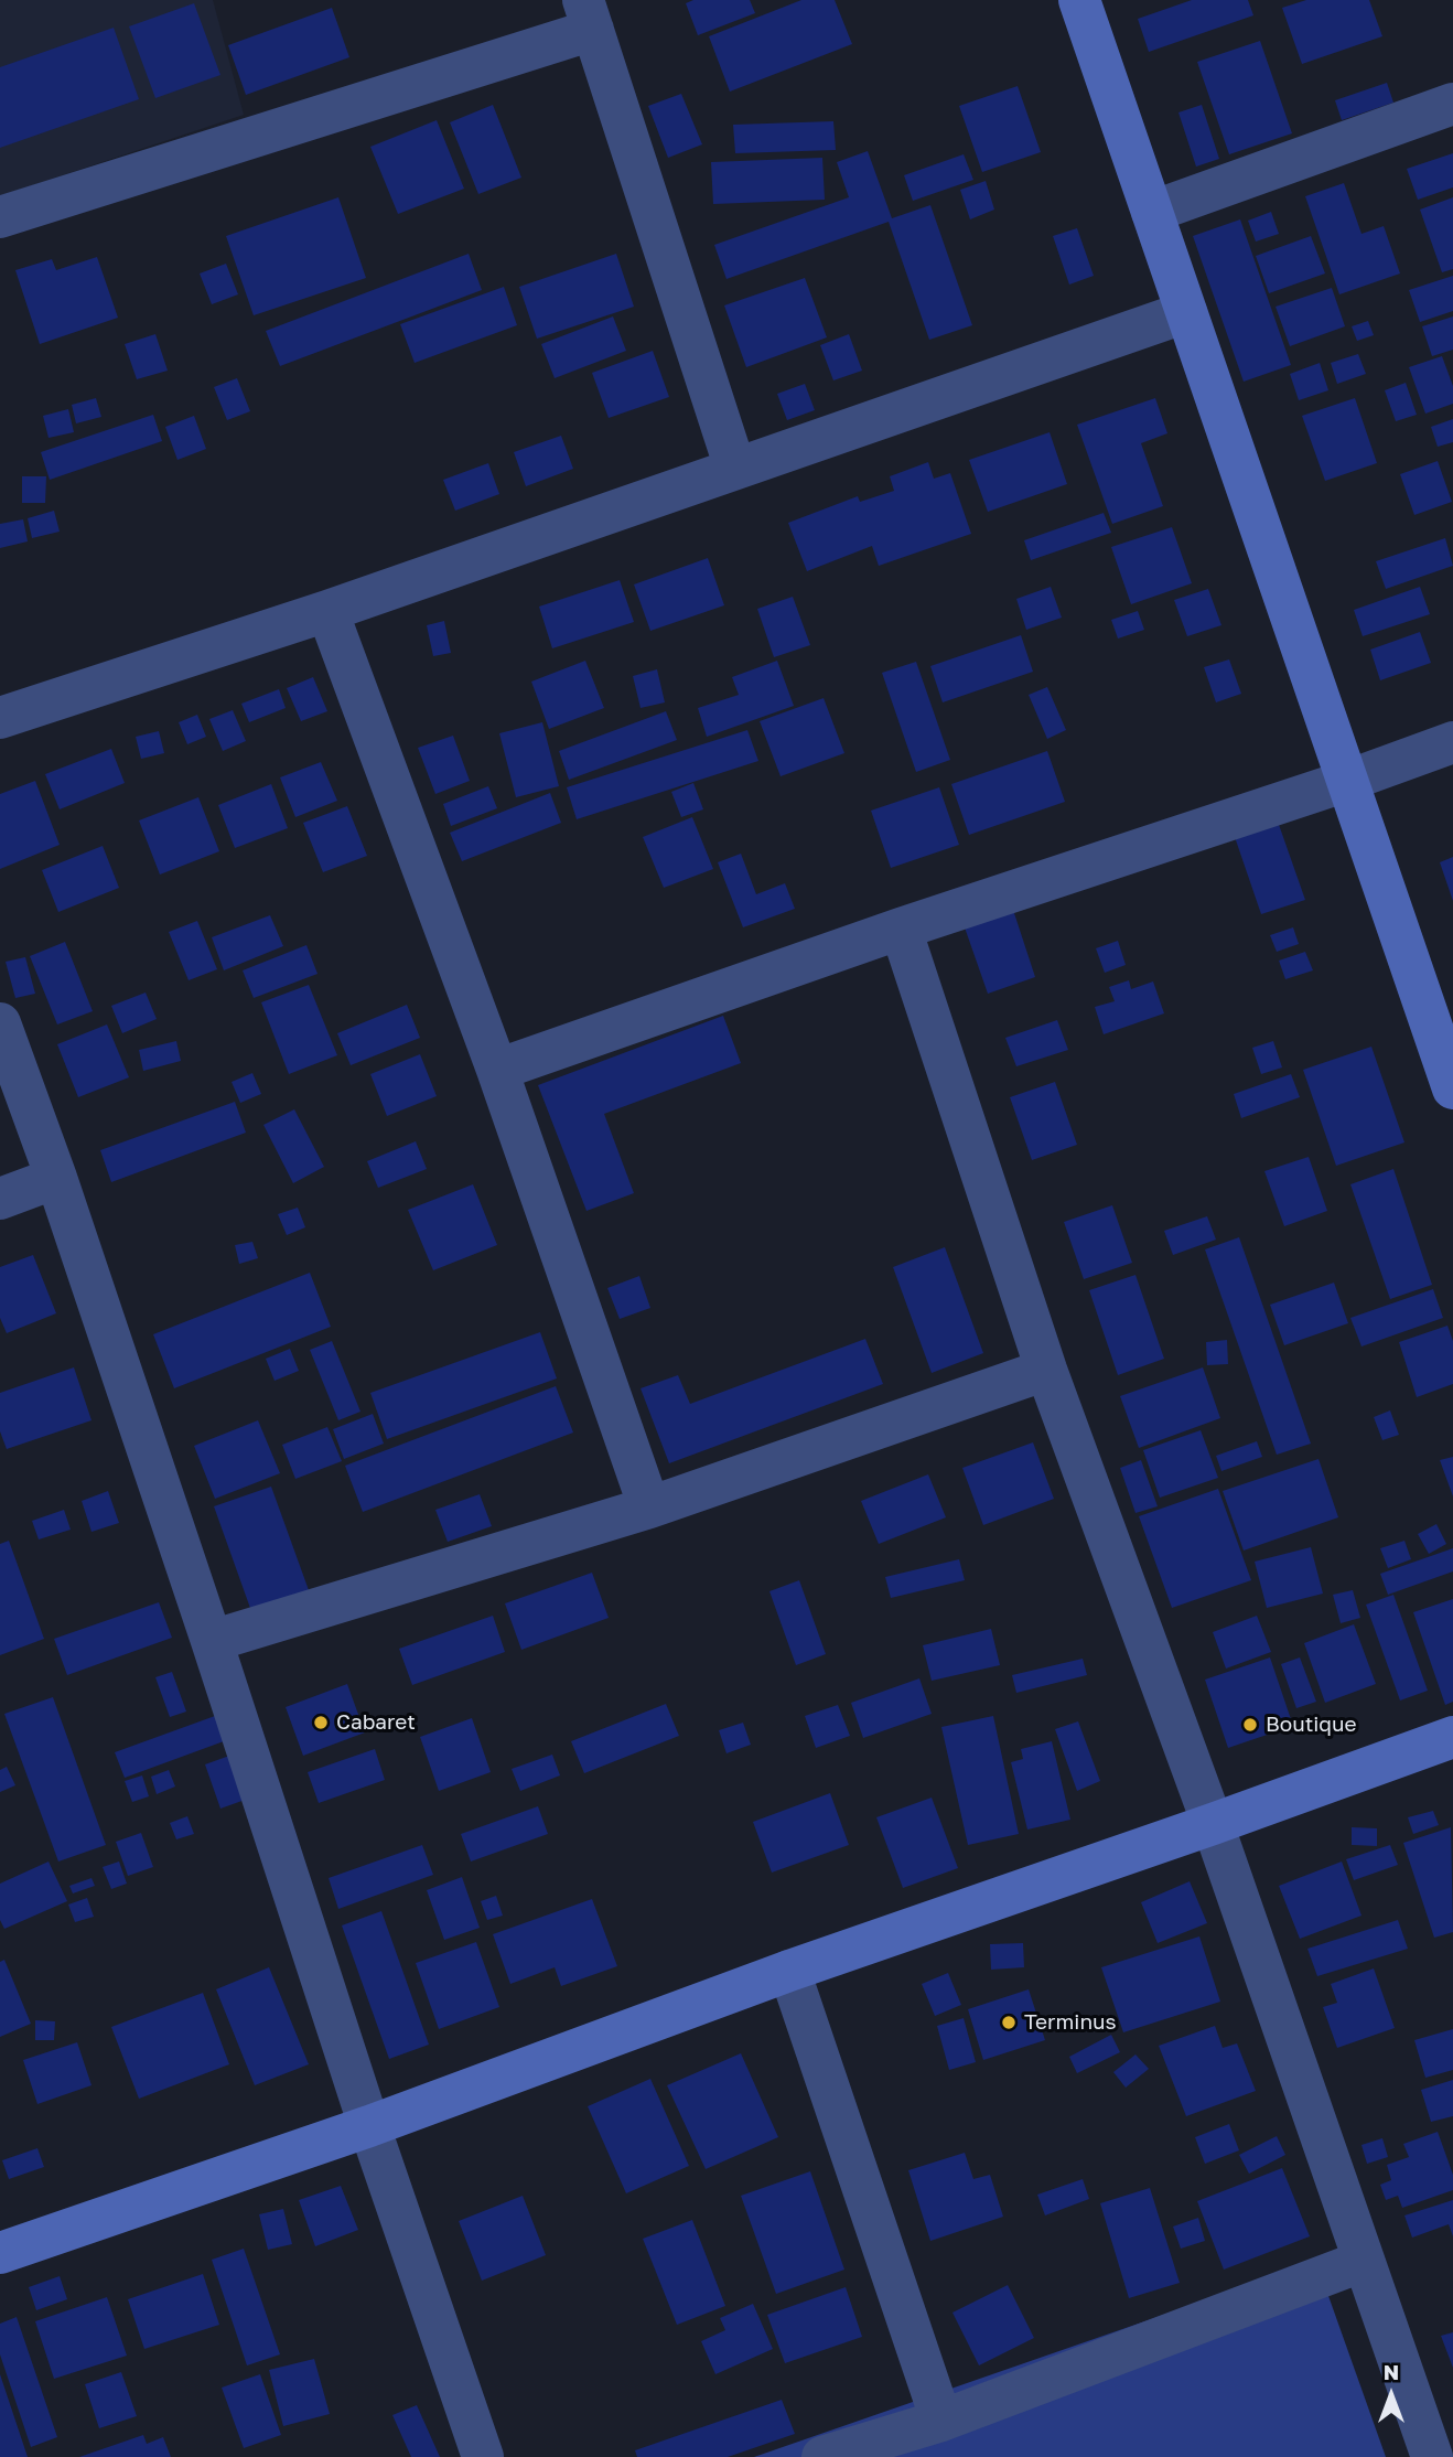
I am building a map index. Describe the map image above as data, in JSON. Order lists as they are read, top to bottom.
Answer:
{
  "places": ["Cabaret", "Boutique", "Terminus"],
  "north": "top"
}
